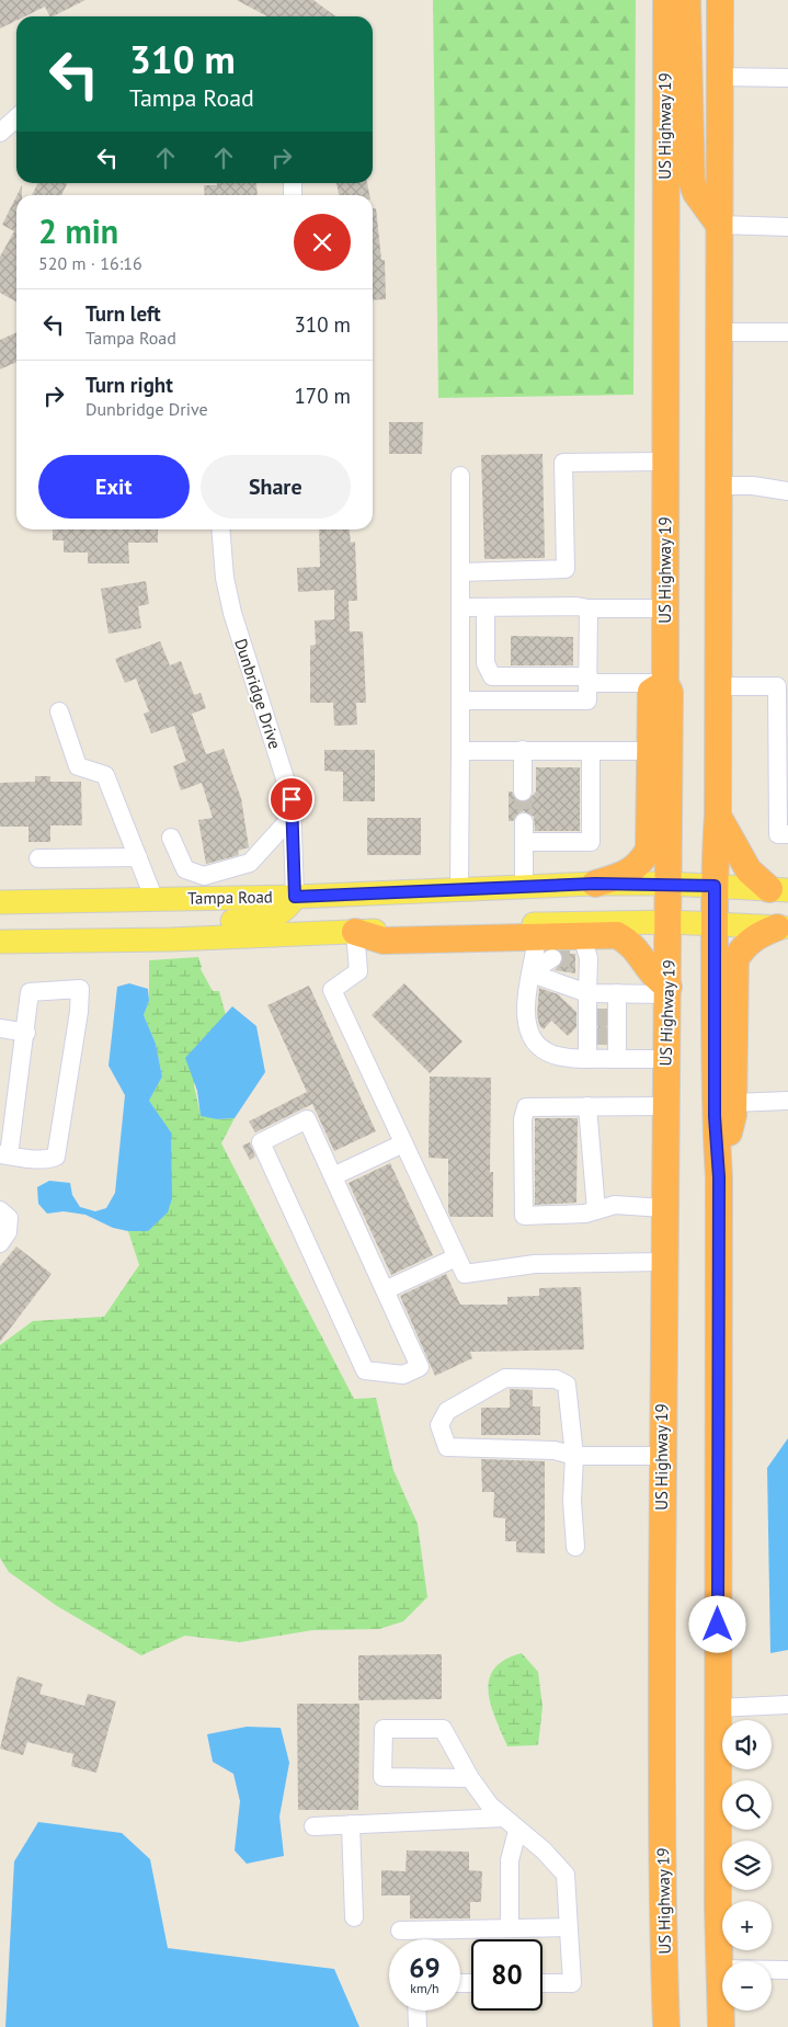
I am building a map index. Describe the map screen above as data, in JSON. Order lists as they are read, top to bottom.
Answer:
{
  "streets": {
    "highway": ["US Highway 19"],
    "main road": ["Tampa Road"],
    "street": ["Dunbridge Drive"]
  },
  "crossings": [
    ["US Highway 19", "Tampa Road"],
    ["Dunbridge Drive", "Tampa Road"]
  ],
  "page": {
    "turn": ["310 m", "Tampa Road"],
    "heading": ["2 min", "520 m · 16:16"],
    "list": [
      {
        "name": "Turn left",
        "note": "Tampa Road",
        "value": "310 m"
      },
      {
        "name": "Turn right",
        "note": "Dunbridge Drive",
        "value": "170 m"
      }
    ],
    "buttons": ["Exit", "Share"],
    "map_buttons": ["+", "−"],
    "speed": "69 km/h",
    "limit": "80"
  }
}
